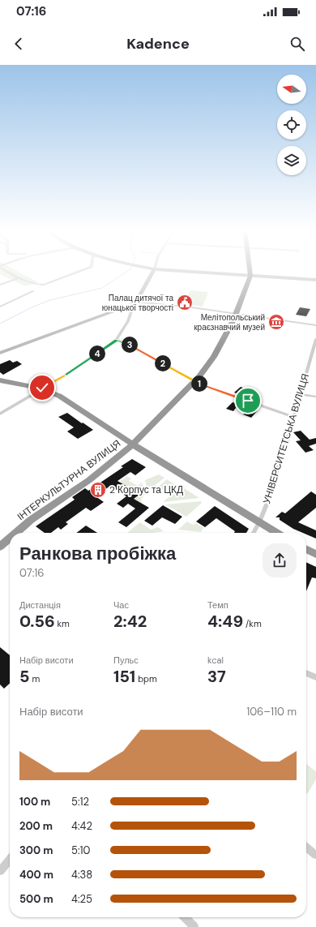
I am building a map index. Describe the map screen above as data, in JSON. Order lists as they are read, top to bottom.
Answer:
{
  "streets": {
    "highway": ["ІНТЕРКУЛЬТУРНА ВУЛИЦЯ"],
    "street": ["УНІВЕРСИТЕТСЬКА ВУЛИЦЯ"]
  },
  "places": {
    "public building": ["Палац дитячої та юнацької творчості"],
    "museum": ["Мелітопольський краєзнавчий музей"],
    "building": ["2 Корпус та ЦКД"]
  },
  "north": "left",
  "page": {
    "status": "07:16",
    "header": "Kadence",
    "pins": [
      "3",
      "4",
      "2",
      "1"
    ],
    "heading": ["Ранкова пробіжка", "07:16"],
    "stats": [
      ["Дистанція", "0.56 km"],
      ["Час", "2:42"],
      ["Темп", "4:49 /km"],
      ["Набір висоти", "5 m"],
      ["Пульс", "151 bpm"],
      ["kcal", "37"]
    ],
    "chart": ["Набір висоти", "106–110 m"],
    "list": [
      {
        "name": "100 m",
        "note": "5:12"
      },
      {
        "name": "200 m",
        "note": "4:42"
      },
      {
        "name": "300 m",
        "note": "5:10"
      },
      {
        "name": "400 m",
        "note": "4:38"
      },
      {
        "name": "500 m",
        "note": "4:25"
      }
    ]
  }
}
